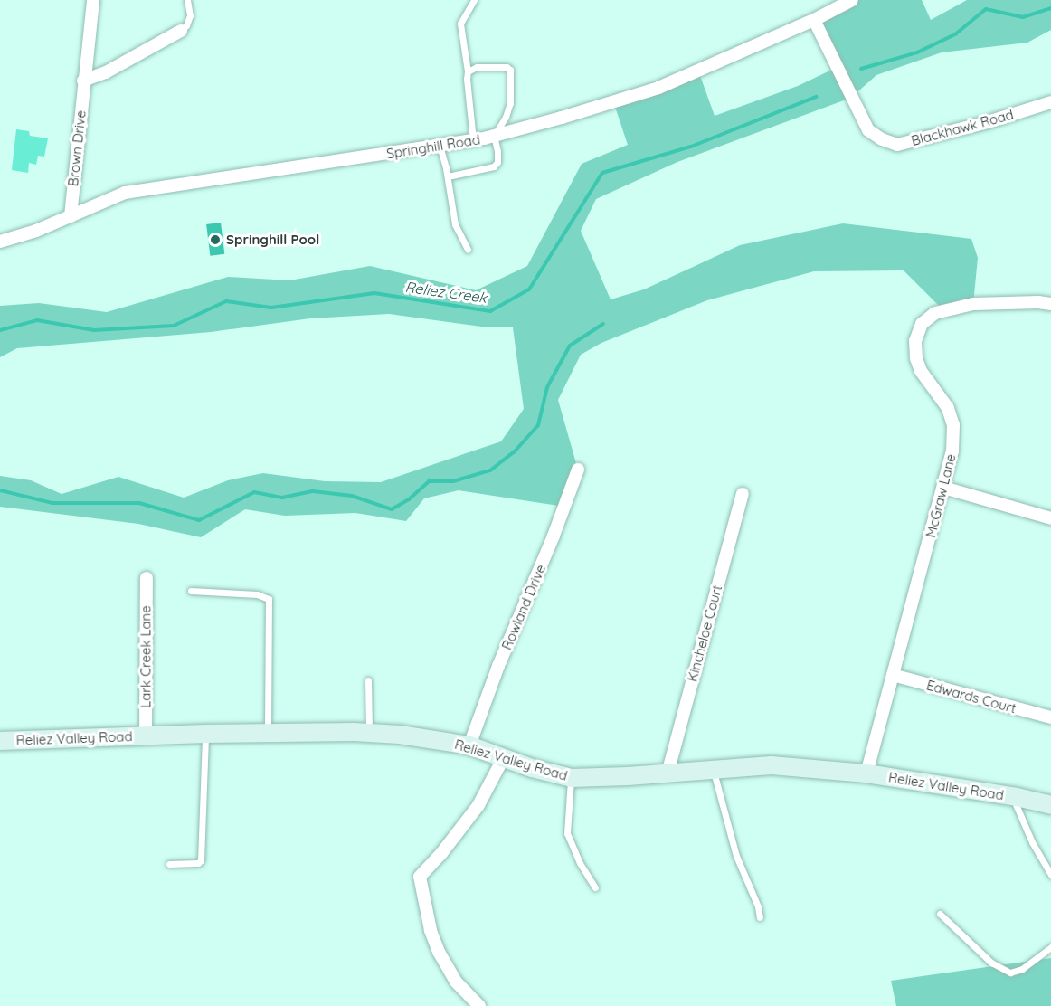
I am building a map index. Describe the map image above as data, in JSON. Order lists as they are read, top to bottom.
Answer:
{
  "streets": {
    "main road": ["Reliez Valley Road"],
    "street": [
      "Blackhawk Road",
      "Springhill Road",
      "Brown Drive",
      "McGraw Lane",
      "Rowland Drive",
      "Kincheloe Court",
      "Lark Creek Lane",
      "Edwards Court"
    ]
  },
  "crossings": [
    ["Blackhawk Road", "Springhill Road"],
    ["Springhill Road", "Brown Drive"],
    ["McGraw Lane", "Edwards Court"],
    ["McGraw Lane", "Reliez Valley Road"],
    ["Rowland Drive", "Reliez Valley Road"],
    ["Kincheloe Court", "Reliez Valley Road"],
    ["Lark Creek Lane", "Reliez Valley Road"]
  ],
  "water": ["Reliez Creek"],
  "places": ["Springhill Pool"]
}
